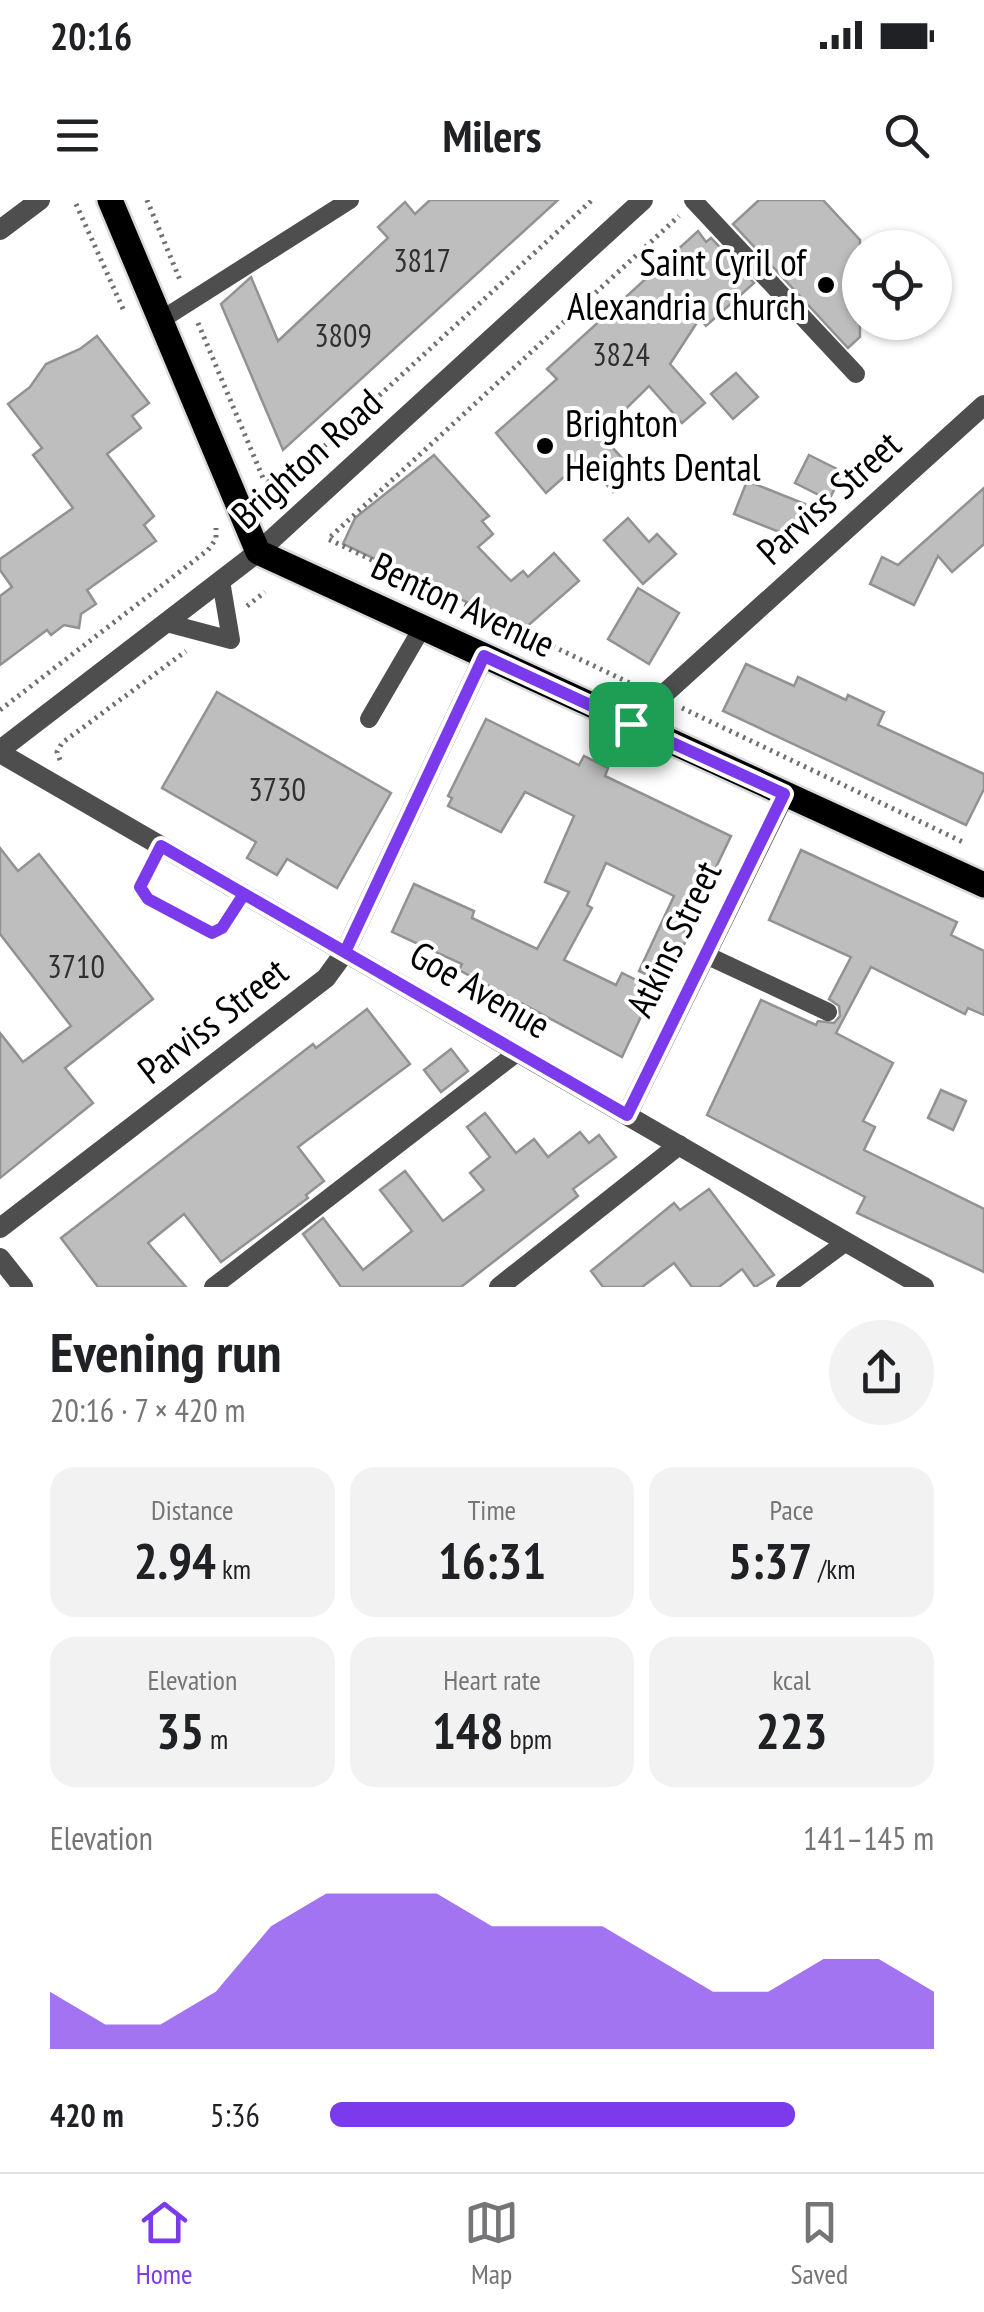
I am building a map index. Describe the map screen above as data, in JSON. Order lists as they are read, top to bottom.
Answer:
{
  "streets": {
    "main road": ["Benton Avenue"],
    "street": [
      "Brighton Road",
      "Parviss Street",
      "Atkins Street",
      "Goe Avenue"
    ]
  },
  "crossings": [
    ["Brighton Road", "Benton Avenue"],
    ["Brighton Road", "Goe Avenue"],
    ["Parviss Street", "Benton Avenue"],
    ["Parviss Street", "Goe Avenue"],
    ["Benton Avenue", "Atkins Street"],
    ["Atkins Street", "Goe Avenue"]
  ],
  "places": ["Saint Cyril of Alexandria Church", "Brighton Heights Dental"],
  "house_numbers": [
    "3817",
    "3809",
    "3824",
    "3730",
    "3710"
  ],
  "page": {
    "status": "20:16",
    "header": "Milers",
    "heading": ["Evening run", "20:16 · 7 × 420 m"],
    "stats": [
      ["Distance", "2.94 km"],
      ["Time", "16:31"],
      ["Pace", "5:37 /km"],
      ["Elevation", "35 m"],
      ["Heart rate", "148 bpm"],
      ["kcal", "223"]
    ],
    "chart": ["Elevation", "141–145 m"],
    "list": [
      {
        "name": "420 m",
        "note": "5:36"
      }
    ],
    "tabs": ["Home", "Map", "Saved"]
  }
}
